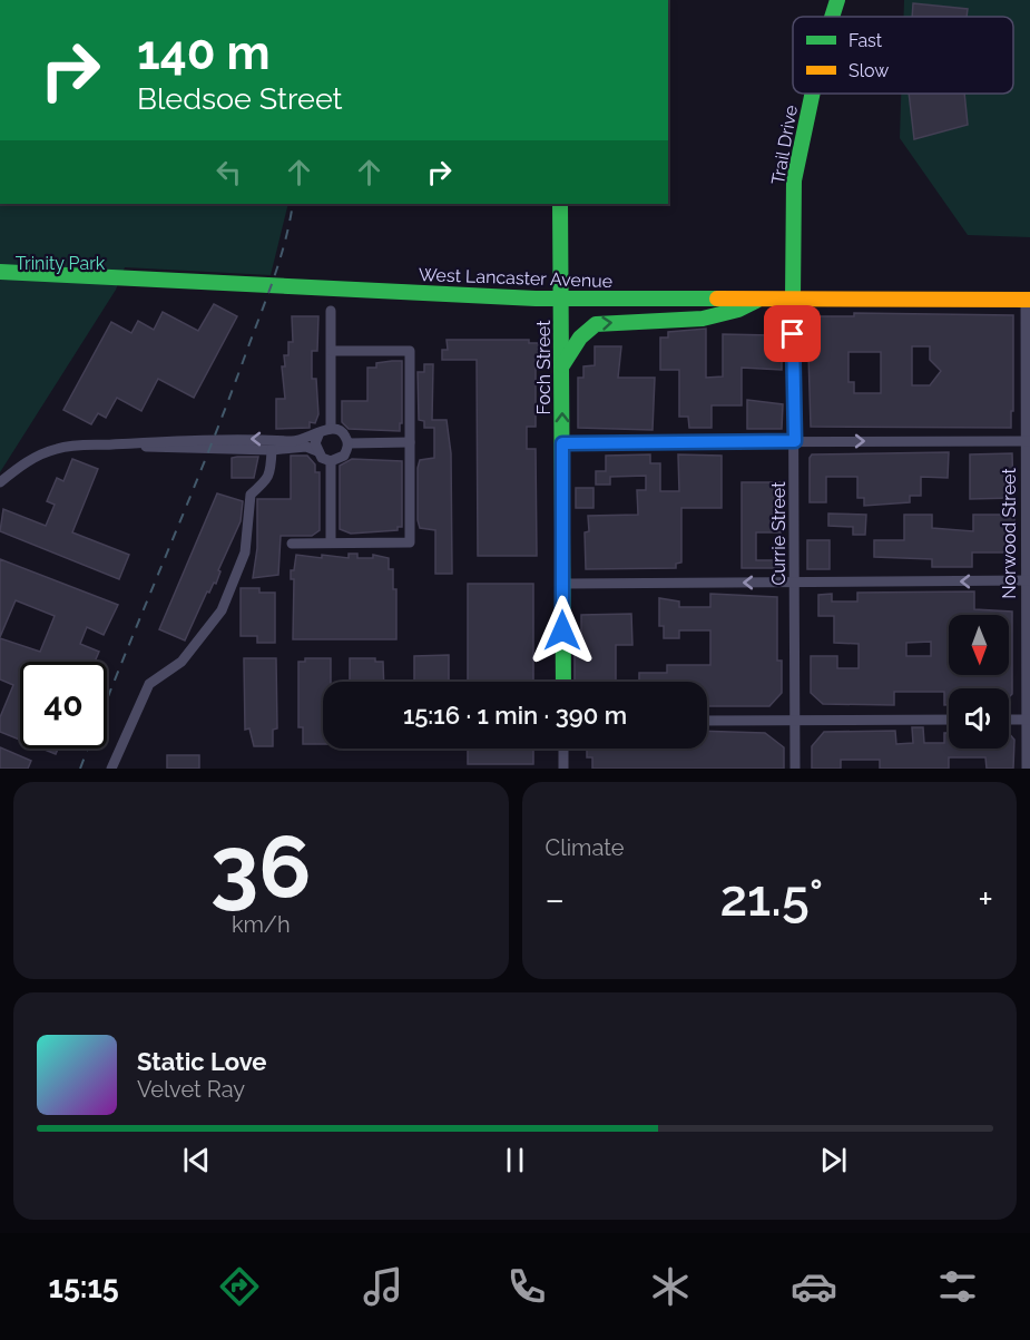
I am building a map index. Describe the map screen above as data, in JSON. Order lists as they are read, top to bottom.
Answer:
{
  "streets": {
    "main road": ["Trail Drive", "West Lancaster Avenue", "Foch Street"],
    "street": ["Currie Street", "Norwood Street"]
  },
  "crossings": [
    ["Trail Drive", "West Lancaster Avenue"],
    ["Trail Drive", "Currie Street"],
    ["West Lancaster Avenue", "Currie Street"],
    ["West Lancaster Avenue", "Norwood Street"]
  ],
  "parks": ["Trinity Park"],
  "legend": ["Fast", "Slow"],
  "north": "bottom",
  "page": {
    "turn": ["140 m", "Bledsoe Street"],
    "limit": "40",
    "trip": "15:16 · 1 min · 390 m",
    "tile": [
      ["36", "km/h"],
      "Climate"
    ],
    "heat": ["−", "21.5°", "+"],
    "song": ["Static Love", "Velvet Ray"],
    "tabs": "15:15"
  }
}
